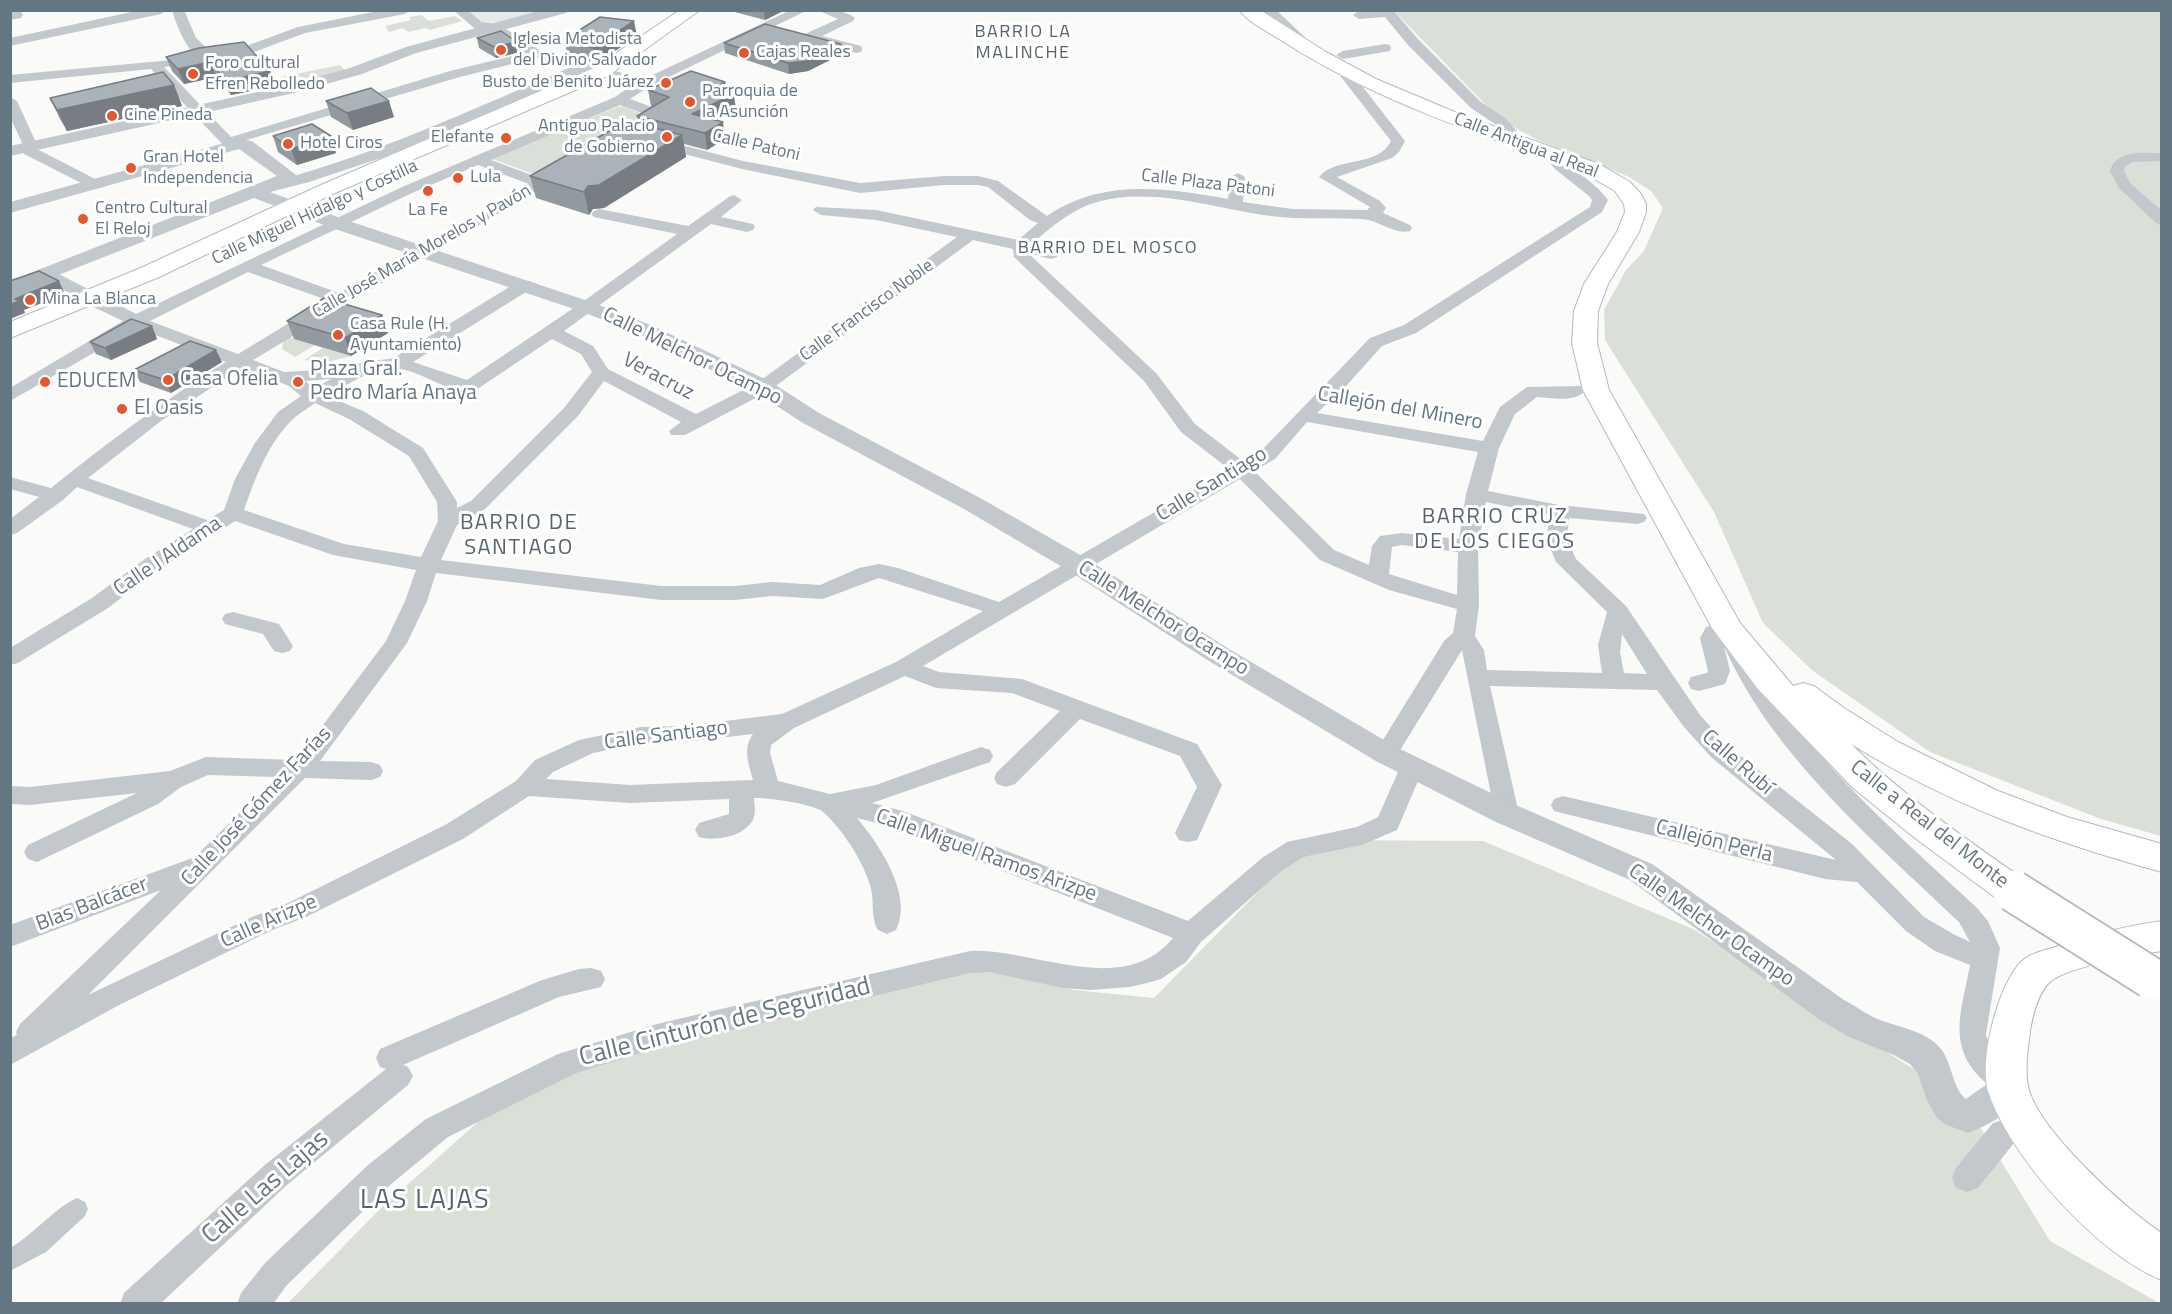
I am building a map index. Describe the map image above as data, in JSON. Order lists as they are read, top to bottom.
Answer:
{
  "streets": {
    "main road": ["Calle Antigua al Real", "Calle a Real del Monte"],
    "street": [
      "Calle Patoni",
      "Calle Plaza Patoni",
      "Calle Miguel Hidalgo y Costilla",
      "Calle José María Morelos y Pavón",
      "Calle Francisco Noble",
      "Calle Melchor Ocampo",
      "Veracruz",
      "Callejón del Minero",
      "Calle Santiago",
      "Calle J Aldama",
      "Calle Rubí",
      "Calle José Gómez Farías",
      "Callejón Perla",
      "Calle Miguel Ramos Arizpe",
      "Blas Balcácer",
      "Calle Arizpe",
      "Calle Cinturón de Seguridad",
      "Calle Las Lajas"
    ]
  },
  "crossings": [
    ["Calle Patoni", "Calle Plaza Patoni"],
    ["Calle Antigua al Real", "Calle Santiago"],
    ["Calle Antigua al Real", "Calle a Real del Monte"],
    ["Calle Miguel Hidalgo y Costilla", "Calle Melchor Ocampo"],
    ["Calle José María Morelos y Pavón", "Calle Melchor Ocampo"],
    ["Calle Francisco Noble", "Calle Melchor Ocampo"],
    ["Calle Francisco Noble", "Veracruz"],
    ["Calle Melchor Ocampo", "Calle Santiago"],
    ["Calle Melchor Ocampo", "Calle Cinturón de Seguridad"],
    ["Callejón del Minero", "Calle Santiago"],
    ["Calle Santiago", "Calle Miguel Ramos Arizpe"],
    ["Calle Santiago", "Calle Arizpe"],
    ["Calle Rubí", "Callejón Perla"],
    ["Calle José Gómez Farías", "Blas Balcácer"],
    ["Calle José Gómez Farías", "Calle Arizpe"],
    ["Calle Miguel Ramos Arizpe", "Calle Arizpe"],
    ["Calle Miguel Ramos Arizpe", "Calle Cinturón de Seguridad"]
  ],
  "districts": [
    "BARRIO LA MALINCHE",
    "BARRIO DEL MOSCO",
    "BARRIO CRUZ DE LOS CIEGOS",
    "BARRIO DE SANTIAGO",
    "LAS LAJAS"
  ],
  "places": [
    "Iglesia Metodista del Divino Salvador",
    "Cajas Reales",
    "Foro cultural Efren Rebolledo",
    "Busto de Benito Juárez",
    "Parroquia de la Asunción",
    "Cine Pineda",
    "Antiguo Palacio de Gobierno",
    "Elefante",
    "Hotel Ciros",
    "Gran Hotel Independencia",
    "Lula",
    "La Fe",
    "Centro Cultural El Reloj",
    "Mina La Blanca",
    "Casa Rule (H. Ayuntamiento)",
    "Casa Ofelia",
    "EDUCEM",
    "Plaza Gral. Pedro María Anaya",
    "El Oasis"
  ]
}
